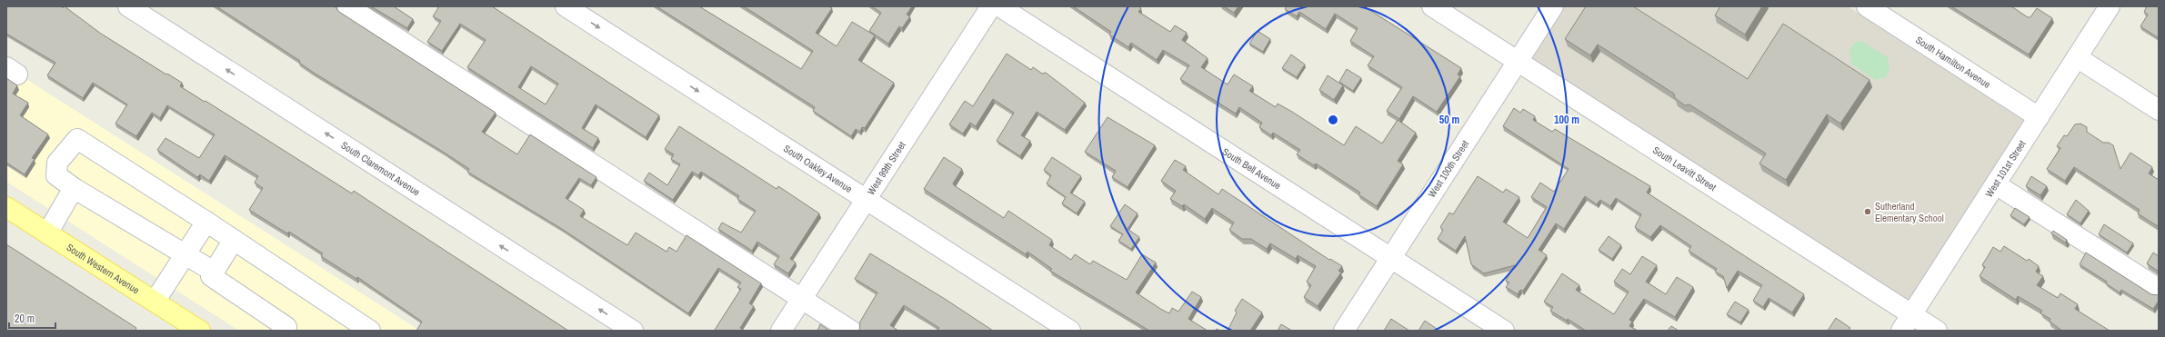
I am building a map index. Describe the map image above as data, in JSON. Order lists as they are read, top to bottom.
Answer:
{
  "streets": {
    "main road": ["South Western Avenue"],
    "street": [
      "South Hamilton Avenue",
      "West 99th Street",
      "South Bell Avenue",
      "South Leavitt Street",
      "South Claremont Avenue",
      "South Oakley Avenue",
      "West 100th Street",
      "West 101st Street"
    ]
  },
  "crossings": [
    ["South Hamilton Avenue", "West 101st Street"],
    ["West 99th Street", "South Oakley Avenue"],
    ["South Bell Avenue", "West 100th Street"],
    ["South Leavitt Street", "West 100th Street"],
    ["South Leavitt Street", "West 101st Street"]
  ],
  "places": ["Sutherland Elementary School"],
  "scale_bar": "20 m",
  "rings": ["50 m", "100 m"]
}
